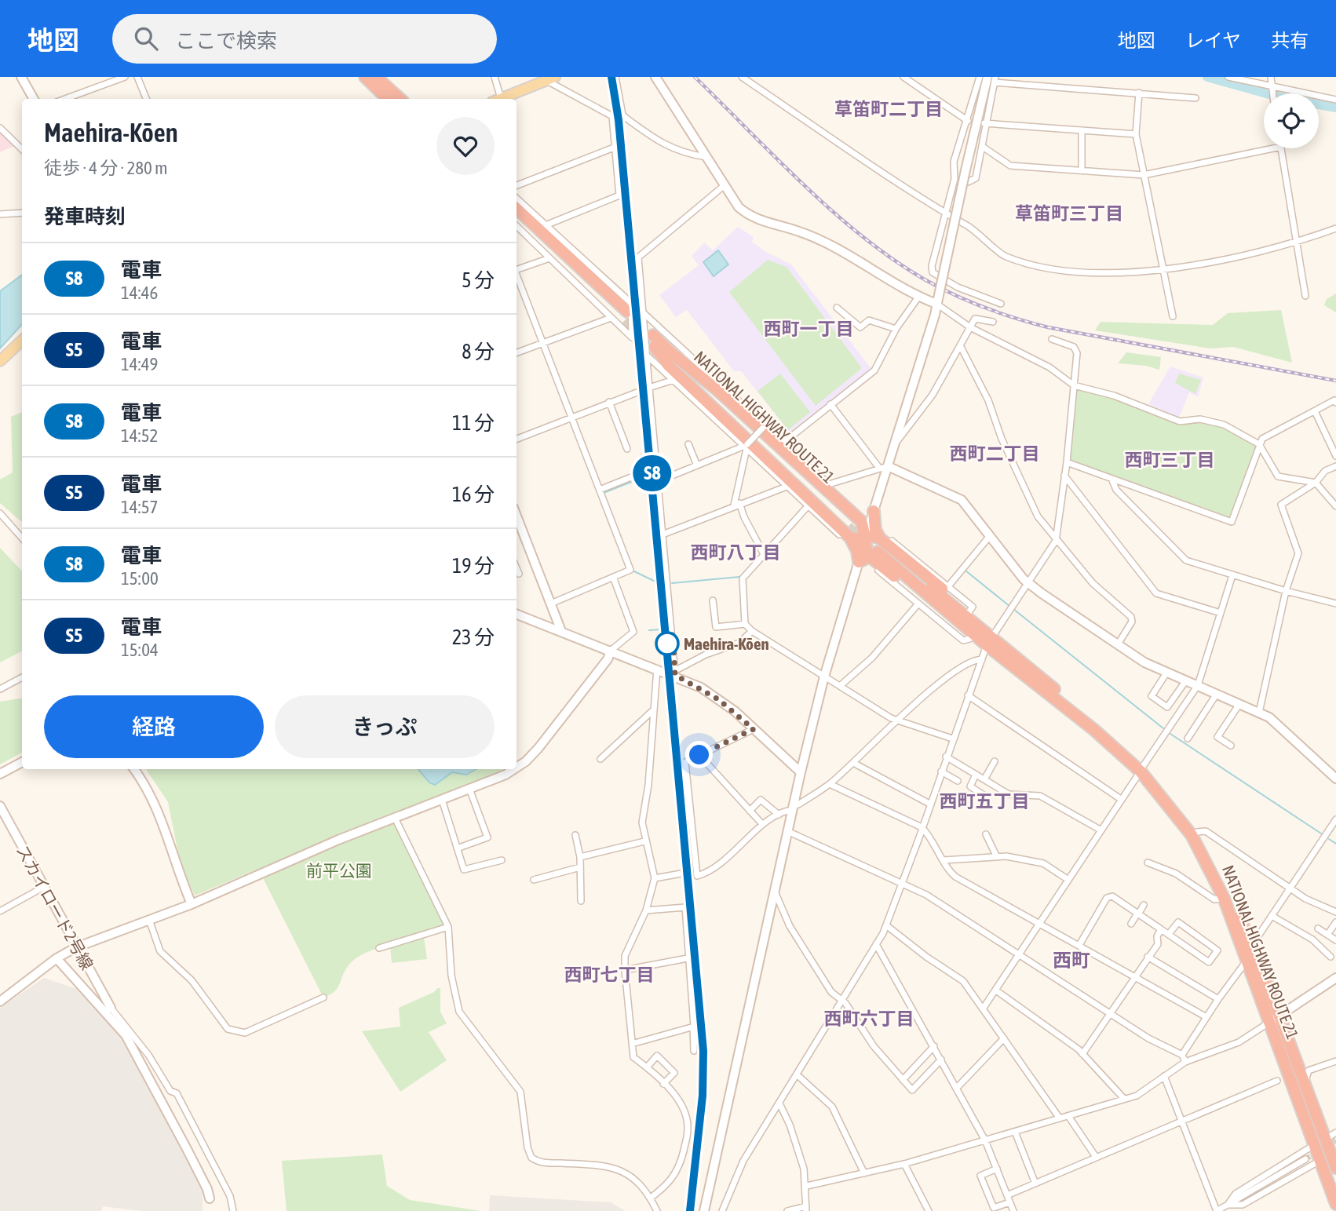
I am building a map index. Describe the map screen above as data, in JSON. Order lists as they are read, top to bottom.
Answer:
{
  "streets": {
    "highway": ["NATIONAL HIGHWAY ROUTE 21"],
    "street": ["スカイロード2号線"]
  },
  "districts": [
    "草笛町二丁目",
    "草笛町三丁目",
    "西町一丁目",
    "西町二丁目",
    "西町三丁目",
    "西町八丁目",
    "西町五丁目",
    "西町",
    "西町七丁目",
    "西町六丁目"
  ],
  "parks": ["前平公園"],
  "places": ["Maehira-Kōen"],
  "page": {
    "header": "地図",
    "search": "ここで検索",
    "nav": ["地図", "レイヤ", "共有"],
    "on_map": "S8",
    "heading": [
      ["Maehira-Kōen", "徒歩 · 4 分 · 280 m"],
      "発車時刻"
    ],
    "list": [
      {
        "mark": "S8",
        "name": "電車",
        "note": "14:46",
        "value": "5 分"
      },
      {
        "mark": "S5",
        "name": "電車",
        "note": "14:49",
        "value": "8 分"
      },
      {
        "mark": "S8",
        "name": "電車",
        "note": "14:52",
        "value": "11 分"
      },
      {
        "mark": "S5",
        "name": "電車",
        "note": "14:57",
        "value": "16 分"
      },
      {
        "mark": "S8",
        "name": "電車",
        "note": "15:00",
        "value": "19 分"
      },
      {
        "mark": "S5",
        "name": "電車",
        "note": "15:04",
        "value": "23 分"
      }
    ],
    "buttons": ["経路", "きっぷ"]
  }
}
